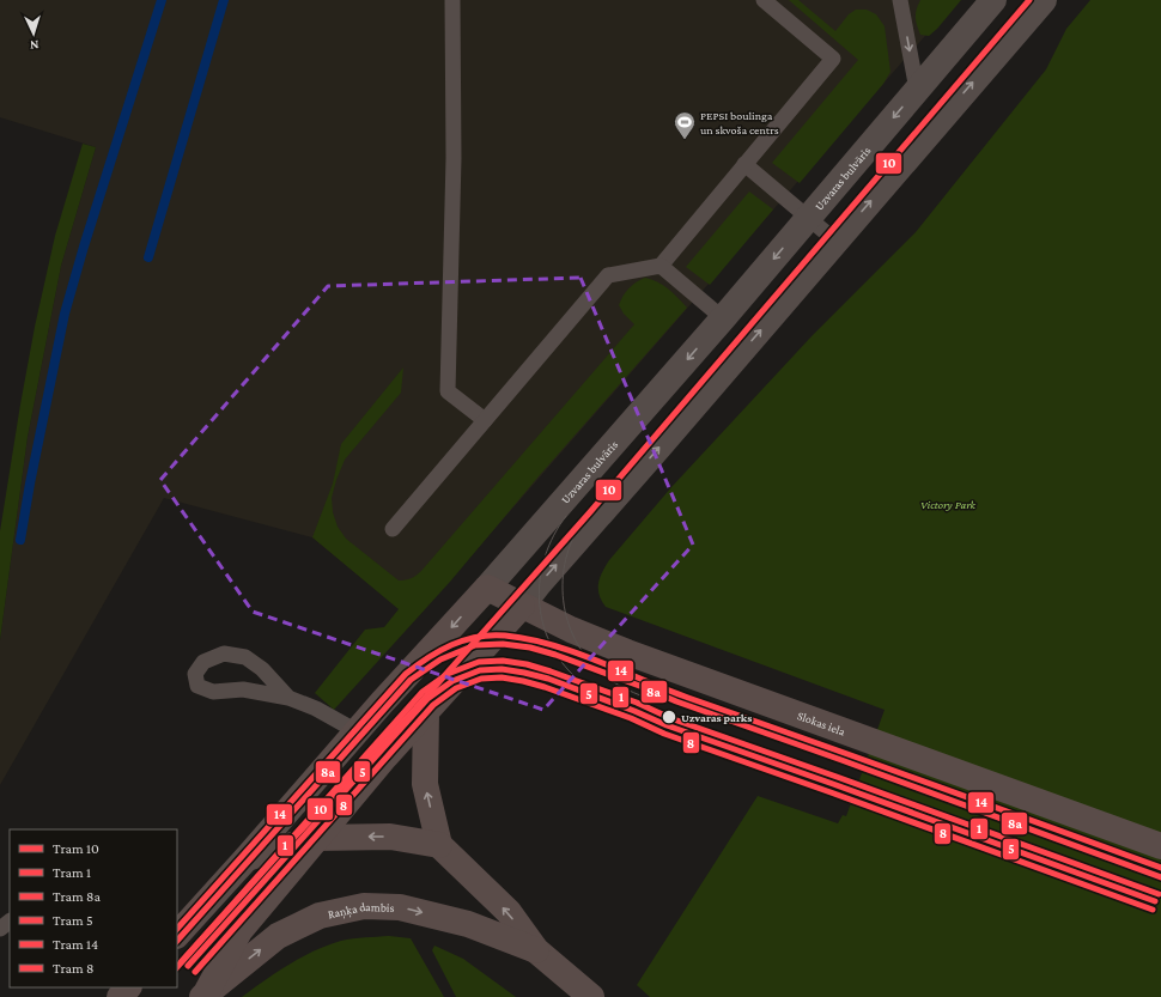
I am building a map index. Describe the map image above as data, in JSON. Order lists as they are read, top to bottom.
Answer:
{
  "streets": {
    "main road": ["Uzvaras bulvāris", "Slokas iela", "Raņķa dambis"]
  },
  "crossings": [
    ["Uzvaras bulvāris", "Slokas iela"]
  ],
  "parks": ["Victory Park"],
  "places": {
    "sports": ["PEPSI boulinga un skvoša centrs"],
    "other": ["Uzvaras parks"]
  },
  "lines": [
    "tram line 10",
    "tram line 14",
    "tram line 8a",
    "tram line 1",
    "tram line 5",
    "tram line 8"
  ],
  "legend": [
    "Tram 10",
    "Tram 1",
    "Tram 8a",
    "Tram 5",
    "Tram 14",
    "Tram 8"
  ],
  "north": "bottom"
}
